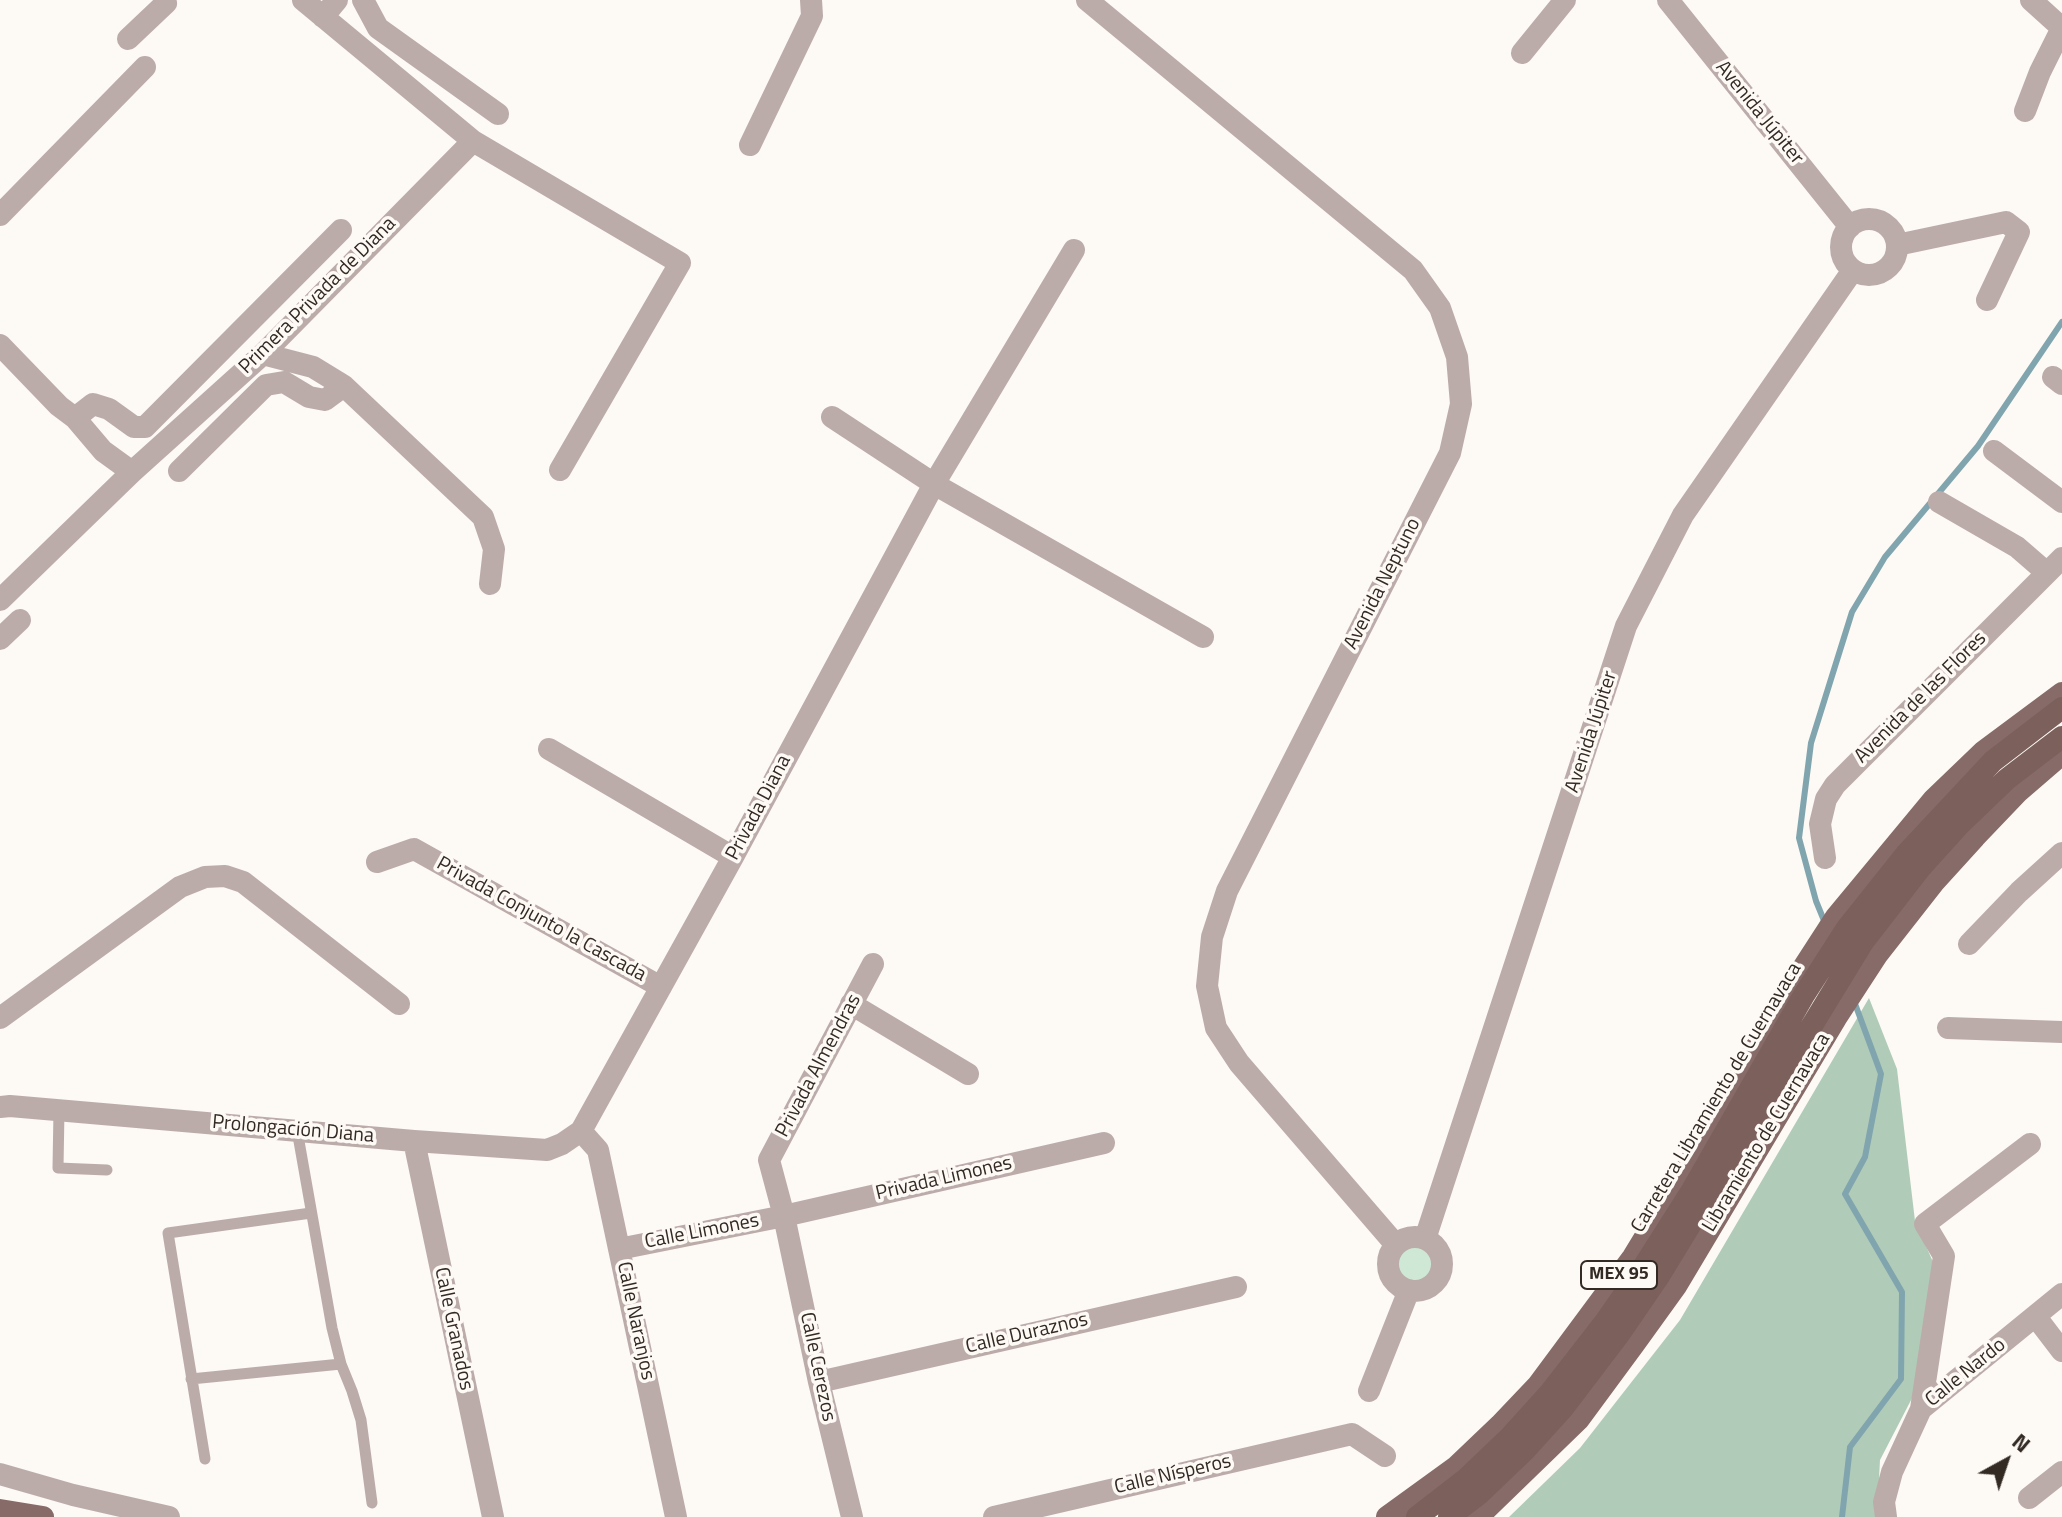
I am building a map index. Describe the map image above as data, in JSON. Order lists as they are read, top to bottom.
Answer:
{
  "streets": {
    "highway": ["Carretera Libramiento de Cuernavaca", "MEX 95"],
    "main road": ["Libramiento de Cuernavaca"],
    "street": [
      "Avenida Júpiter",
      "Primera Privada de Diana",
      "Avenida Neptuno",
      "Avenida de las Flores",
      "Privada Diana",
      "Privada Conjunto la Cascada",
      "Privada Almendras",
      "Prolongación Diana",
      "Privada Limones",
      "Calle Limones",
      "Calle Naranjos",
      "Calle Granados",
      "Calle Duraznos",
      "Calle Cerezos",
      "Calle Nardo",
      "Calle Nísperos"
    ]
  },
  "crossings": [
    ["Avenida Júpiter", "Avenida Neptuno"],
    ["Privada Diana", "Privada Conjunto la Cascada"],
    ["Privada Diana", "Prolongación Diana"],
    ["Privada Diana", "Calle Naranjos"],
    ["Privada Almendras", "Privada Limones"],
    ["Privada Almendras", "Calle Limones"],
    ["Privada Almendras", "Calle Cerezos"],
    ["Carretera Libramiento de Cuernavaca", "Libramiento de Cuernavaca"],
    ["Prolongación Diana", "Calle Naranjos"],
    ["Prolongación Diana", "Calle Granados"],
    ["Privada Limones", "Calle Limones"],
    ["Privada Limones", "Calle Cerezos"],
    ["Calle Limones", "Calle Naranjos"],
    ["Calle Limones", "Calle Cerezos"],
    ["Calle Duraznos", "Calle Cerezos"]
  ],
  "north": "top right"
}
